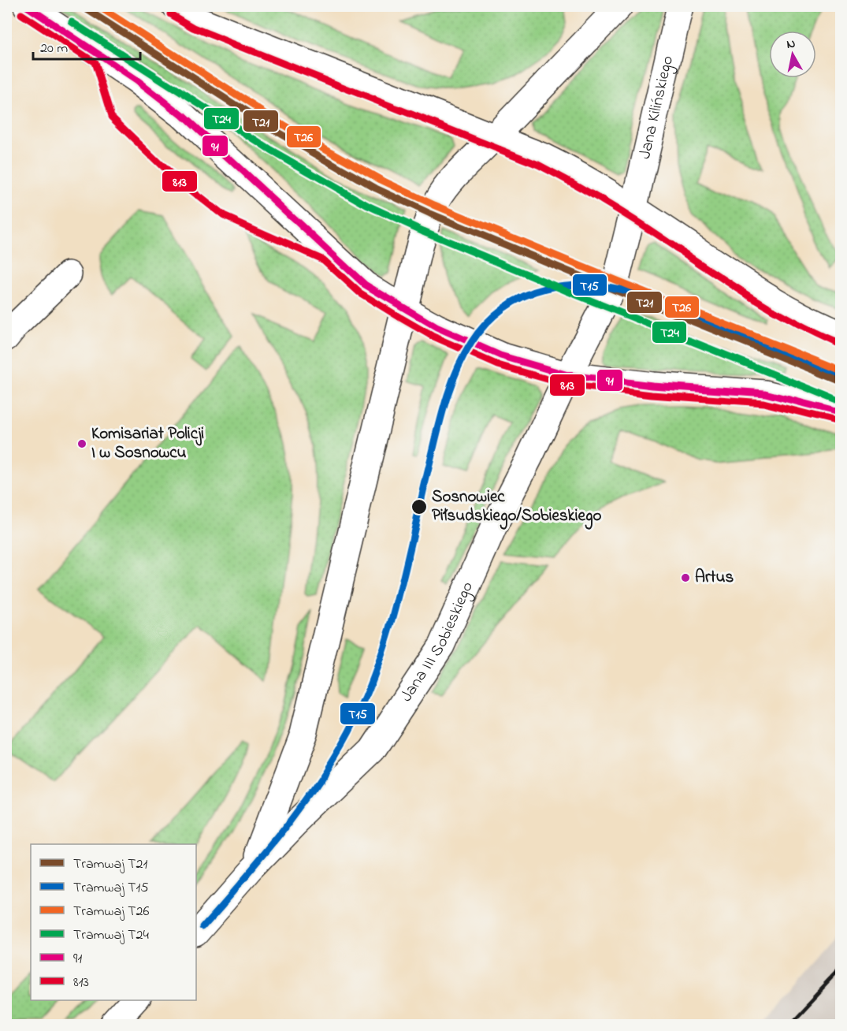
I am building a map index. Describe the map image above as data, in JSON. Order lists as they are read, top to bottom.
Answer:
{
  "streets": {
    "main road": ["Jana Kilińskiego", "Jana III Sobieskiego"]
  },
  "crossings": [
    ["Jana Kilińskiego", "Jana III Sobieskiego"]
  ],
  "places": ["Komisariat Policji I w Sosnowcu", "Sosnowiec Piłsudskiego/Sobieskiego", "Artus"],
  "lines": [
    "tram line T21",
    "tram line T26",
    "transit line 91",
    "transit line 813",
    "tram line T24",
    "tram line T15"
  ],
  "legend": [
    "Tramwaj T21",
    "Tramwaj T15",
    "Tramwaj T26",
    "Tramwaj T24",
    "91",
    "813"
  ],
  "scale_bar": "20 m",
  "north": "top"
}
